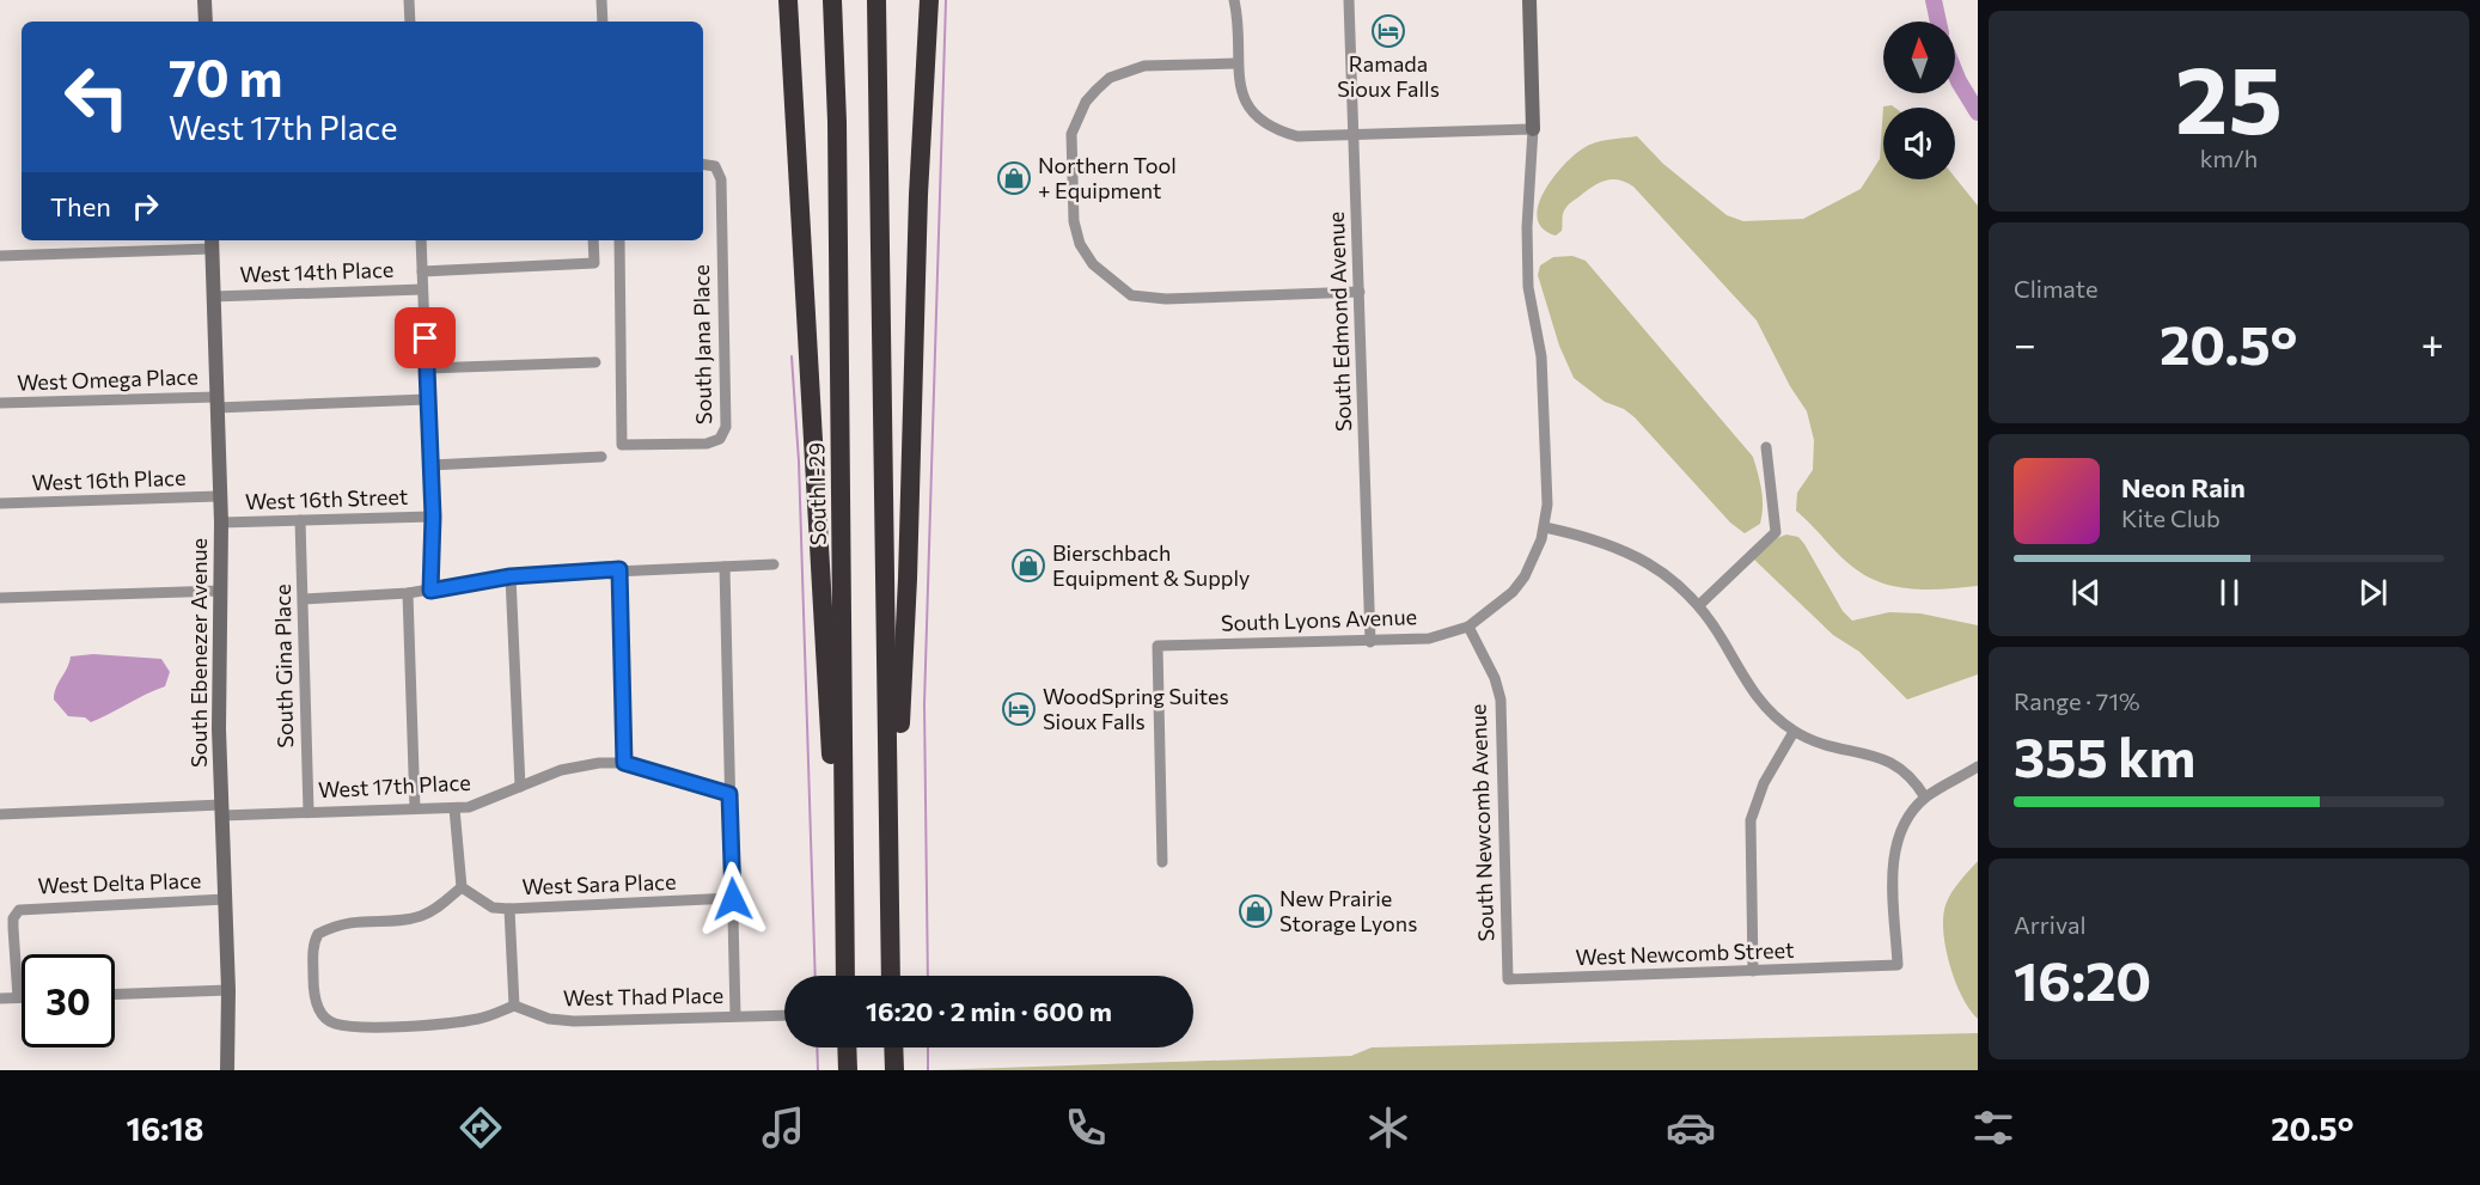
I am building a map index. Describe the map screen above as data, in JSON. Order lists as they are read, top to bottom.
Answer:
{
  "streets": {
    "highway": ["South I-29"],
    "street": [
      "West 14th Place",
      "South Edmond Avenue",
      "South Jana Place",
      "West Omega Place",
      "West 16th Place",
      "West 16th Street",
      "South Lyons Avenue",
      "South Ebenezer Avenue",
      "South Gina Place",
      "West 17th Place",
      "South Newcomb Avenue",
      "West Delta Place",
      "West Sara Place",
      "West Newcomb Street",
      "West Thad Place"
    ]
  },
  "crossings": [
    ["West 14th Place", "South Ebenezer Avenue"],
    ["South Edmond Avenue", "South Lyons Avenue"],
    ["West Omega Place", "South Ebenezer Avenue"],
    ["West 16th Place", "South Ebenezer Avenue"],
    ["West 16th Street", "South Ebenezer Avenue"],
    ["West 16th Street", "South Gina Place"],
    ["South Lyons Avenue", "South Newcomb Avenue"],
    ["South Ebenezer Avenue", "West 17th Place"],
    ["South Ebenezer Avenue", "West Delta Place"],
    ["South Gina Place", "West 17th Place"],
    ["South Newcomb Avenue", "West Newcomb Street"]
  ],
  "places": {
    "hotel": ["Ramada Sioux Falls", "WoodSpring Suites Sioux Falls"],
    "shop": ["Northern Tool + Equipment", "Bierschbach Equipment & Supply", "New Prairie Storage Lyons"]
  },
  "north": "top",
  "page": {
    "tile": [
      ["25", "km/h"],
      "Climate",
      ["Range · 71%", "355 km"],
      ["Arrival", "16:20"]
    ],
    "turn": ["70 m", "West 17th Place"],
    "then": "Then",
    "heat": ["−", "20.5°", "+"],
    "song": ["Neon Rain", "Kite Club"],
    "limit": "30",
    "trip": "16:20 · 2 min · 600 m",
    "tabs": ["16:18", "20.5°"]
  }
}
